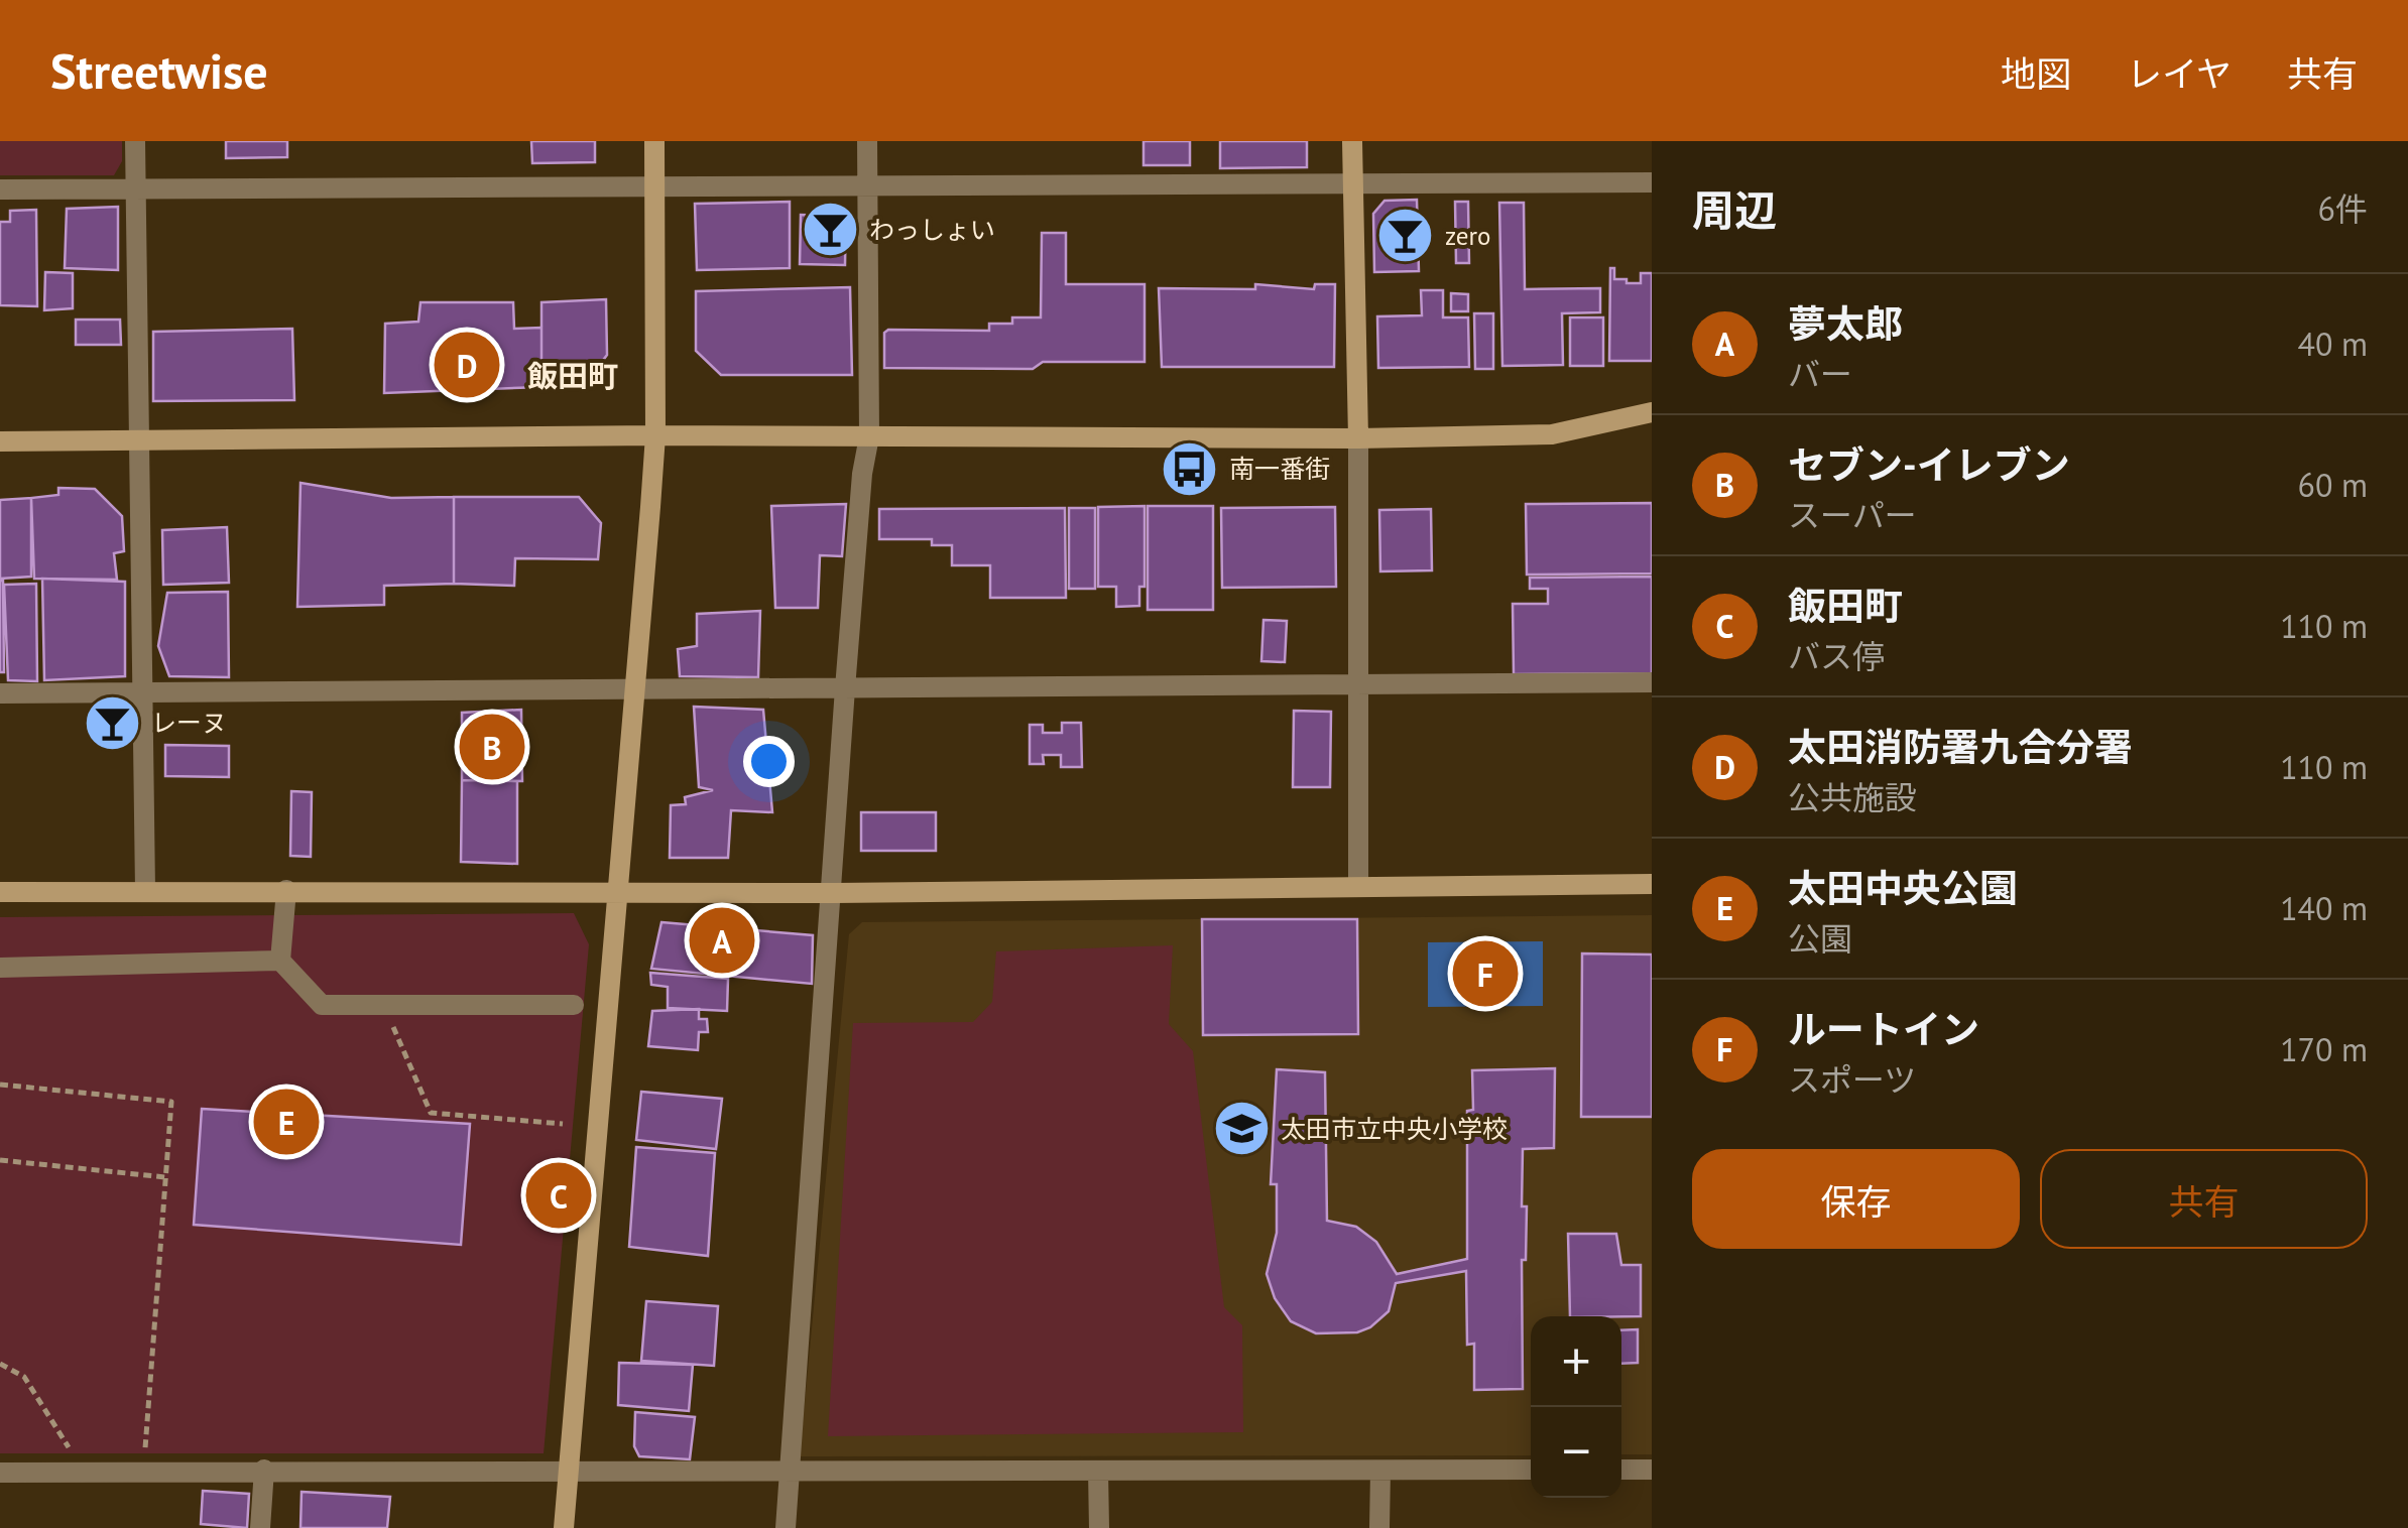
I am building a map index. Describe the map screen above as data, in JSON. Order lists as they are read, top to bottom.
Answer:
{
  "districts": ["飯田町"],
  "places": {
    "bar": ["わっしょい", "zero", "レーヌ"],
    "bus stop": ["南一番街"],
    "school or university": ["太田市立中央小学校"]
  },
  "page": {
    "header": "Streetwise",
    "nav": ["地図", "レイヤ", "共有"],
    "heading": ["周辺", "6件"],
    "list": [
      {
        "mark": "A",
        "name": "夢太郎",
        "note": "バー",
        "value": "40 m"
      },
      {
        "mark": "B",
        "name": "セブン-イレブン",
        "note": "スーパー",
        "value": "60 m"
      },
      {
        "mark": "C",
        "name": "飯田町",
        "note": "バス停",
        "value": "110 m"
      },
      {
        "mark": "D",
        "name": "太田消防署九合分署",
        "note": "公共施設",
        "value": "110 m"
      },
      {
        "mark": "E",
        "name": "太田中央公園",
        "note": "公園",
        "value": "140 m"
      },
      {
        "mark": "F",
        "name": "ルートイン",
        "note": "スポーツ",
        "value": "170 m"
      }
    ],
    "pins": [
      "D",
      "B",
      "A",
      "F",
      "E",
      "C"
    ],
    "buttons": ["保存", "共有"],
    "map_buttons": ["+", "−"]
  }
}
